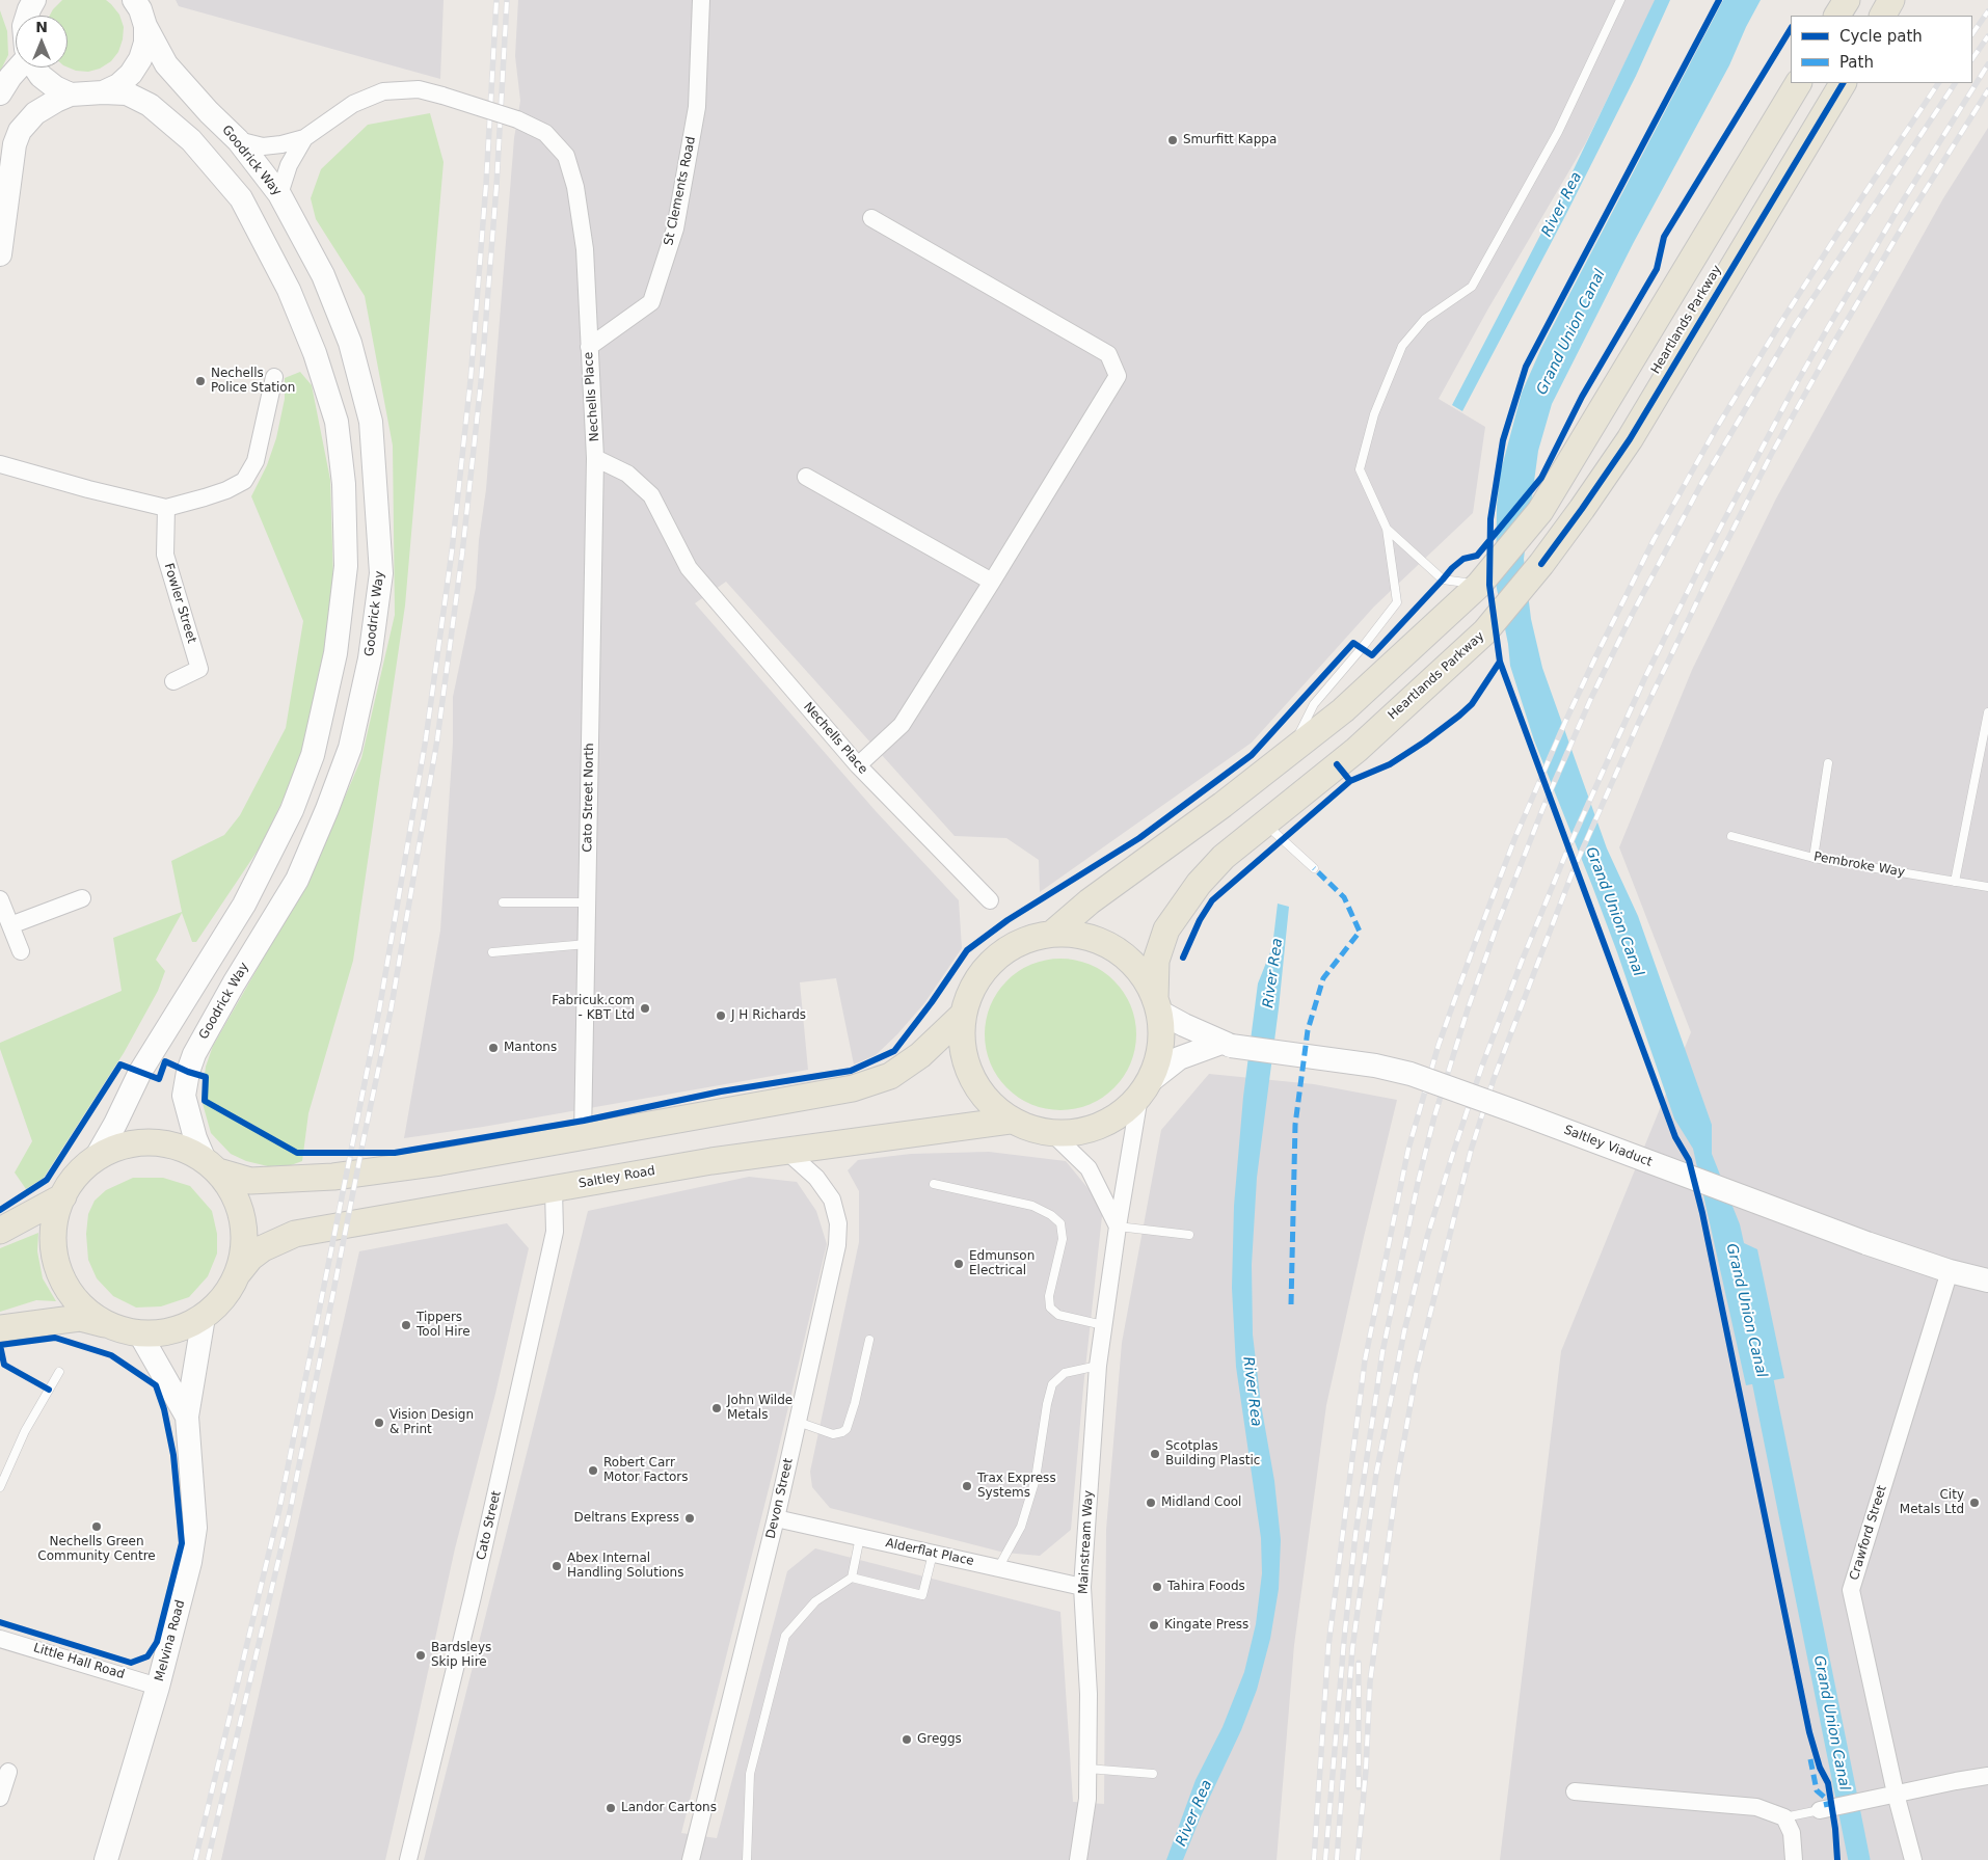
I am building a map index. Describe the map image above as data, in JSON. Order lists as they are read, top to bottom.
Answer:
{
  "streets": {
    "main road": [
      "Goodrick Way",
      "Heartlands Parkway",
      "Saltley Viaduct",
      "Saltley Road",
      "Melvina Road"
    ],
    "street": [
      "St Clements Road",
      "Nechells Place",
      "Fowler Street",
      "Cato Street North",
      "Devon Street",
      "Cato Street",
      "Crawford Street",
      "Mainstream Way",
      "Alderflat Place",
      "Little Hall Road"
    ],
    "lane": ["Pembroke Way"]
  },
  "crossings": [
    ["Goodrick Way", "Nechells Place"],
    ["St Clements Road", "Nechells Place"],
    ["Heartlands Parkway", "Saltley Viaduct"],
    ["Heartlands Parkway", "Mainstream Way"],
    ["Nechells Place", "Cato Street North"],
    ["Saltley Viaduct", "Crawford Street"],
    ["Saltley Viaduct", "Mainstream Way"],
    ["Saltley Road", "Devon Street"],
    ["Saltley Road", "Cato Street"],
    ["Devon Street", "Alderflat Place"],
    ["Mainstream Way", "Alderflat Place"],
    ["Melvina Road", "Little Hall Road"]
  ],
  "water": ["River Rea", "Grand Union Canal"],
  "places": [
    "Smurfitt Kappa",
    "Nechells Police Station",
    "Fabricuk.com - KBT Ltd",
    "J H Richards",
    "Mantons",
    "Edmunson Electrical",
    "Tippers Tool Hire",
    "John Wilde Metals",
    "Vision Design & Print",
    "Scotplas Building Plastic",
    "Robert Carr Motor Factors",
    "Trax Express Systems",
    "Midland Cool",
    "City Metals Ltd",
    "Deltrans Express",
    "Nechells Green Community Centre",
    "Abex Internal Handling Solutions",
    "Tahira Foods",
    "Kingate Press",
    "Bardsleys Skip Hire",
    "Greggs",
    "Landor Cartons"
  ],
  "legend": ["Cycle path", "Path"],
  "north": "top"
}
